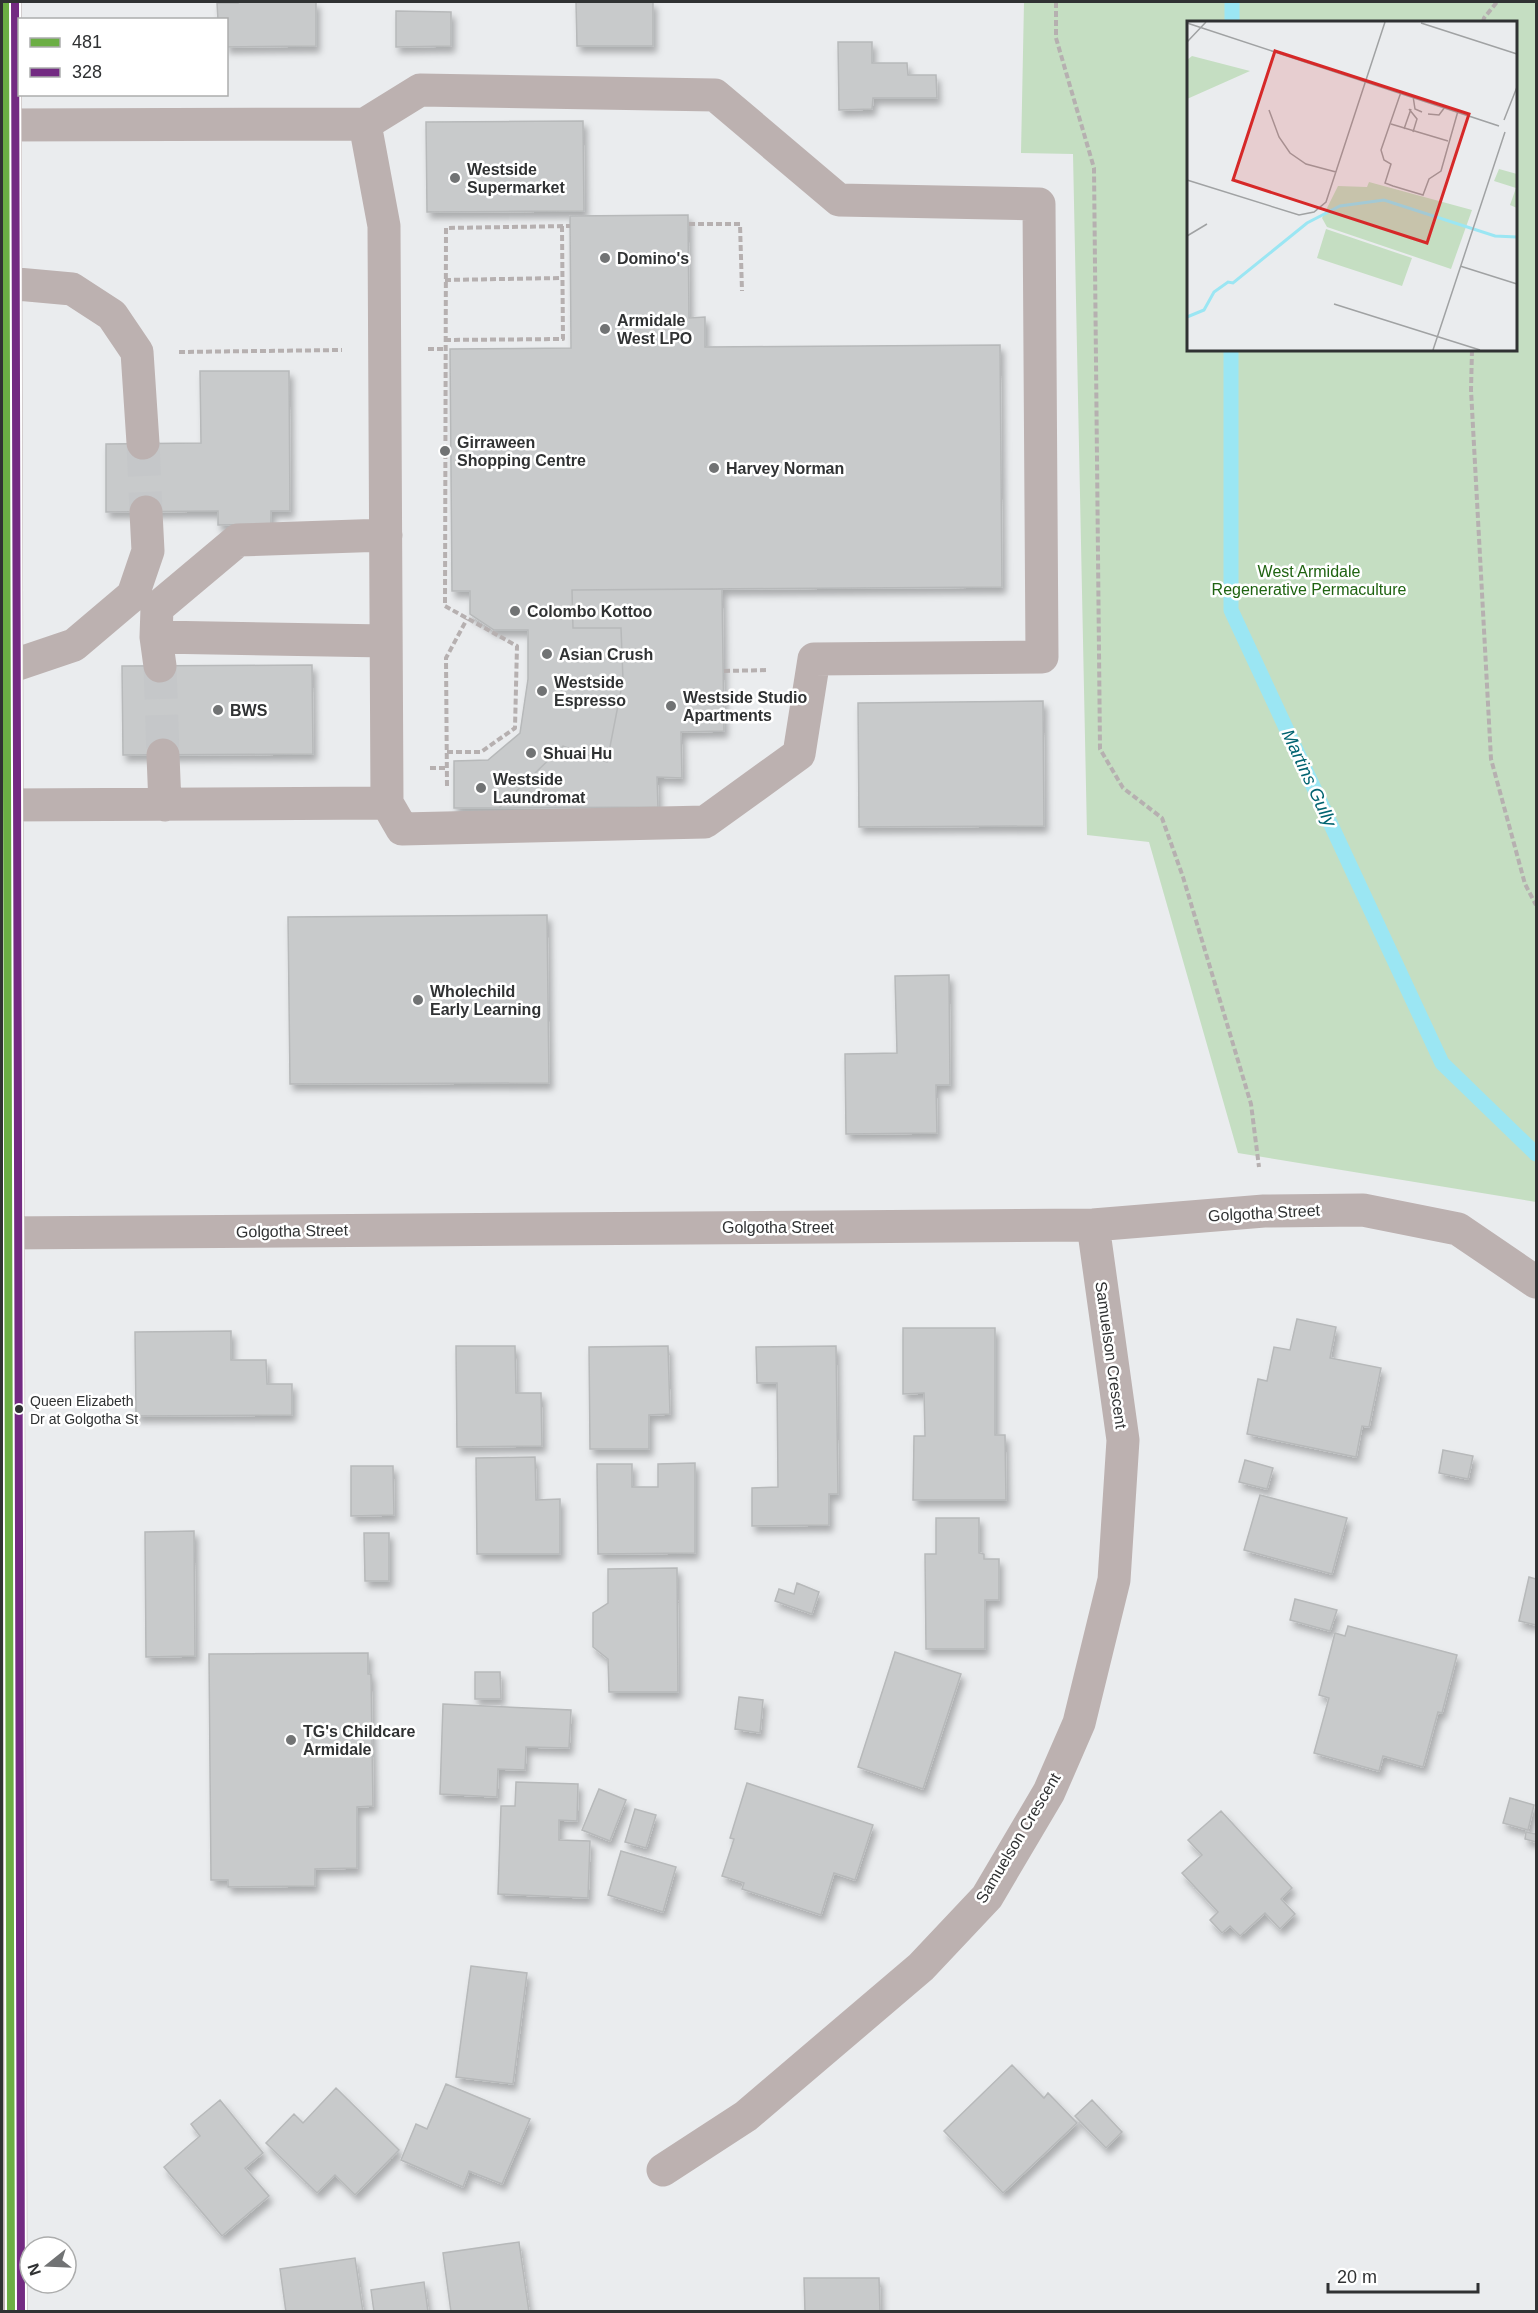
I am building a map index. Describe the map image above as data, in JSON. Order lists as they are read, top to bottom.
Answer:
{
  "streets": {
    "street": ["Golgotha Street", "Samuelson Crescent"]
  },
  "crossings": [
    ["Golgotha Street", "Samuelson Crescent"]
  ],
  "water": ["Martins Gully"],
  "parks": ["West Armidale Regenerative Permaculture"],
  "places": [
    "Westside Supermarket",
    "Domino's",
    "Armidale West LPO",
    "Girraween Shopping Centre",
    "Harvey Norman",
    "Colombo Kottoo",
    "Asian Crush",
    "Westside Espresso",
    "Westside Studio Apartments",
    "BWS",
    "Shuai Hu",
    "Westside Laundromat",
    "Wholechild Early Learning",
    "Queen Elizabeth Dr at Golgotha St",
    "TG's Childcare Armidale"
  ],
  "lines": ["transit line 481", "transit line 328"],
  "legend": ["481", "328"],
  "scale_bar": "20 m",
  "north": "left"
}
